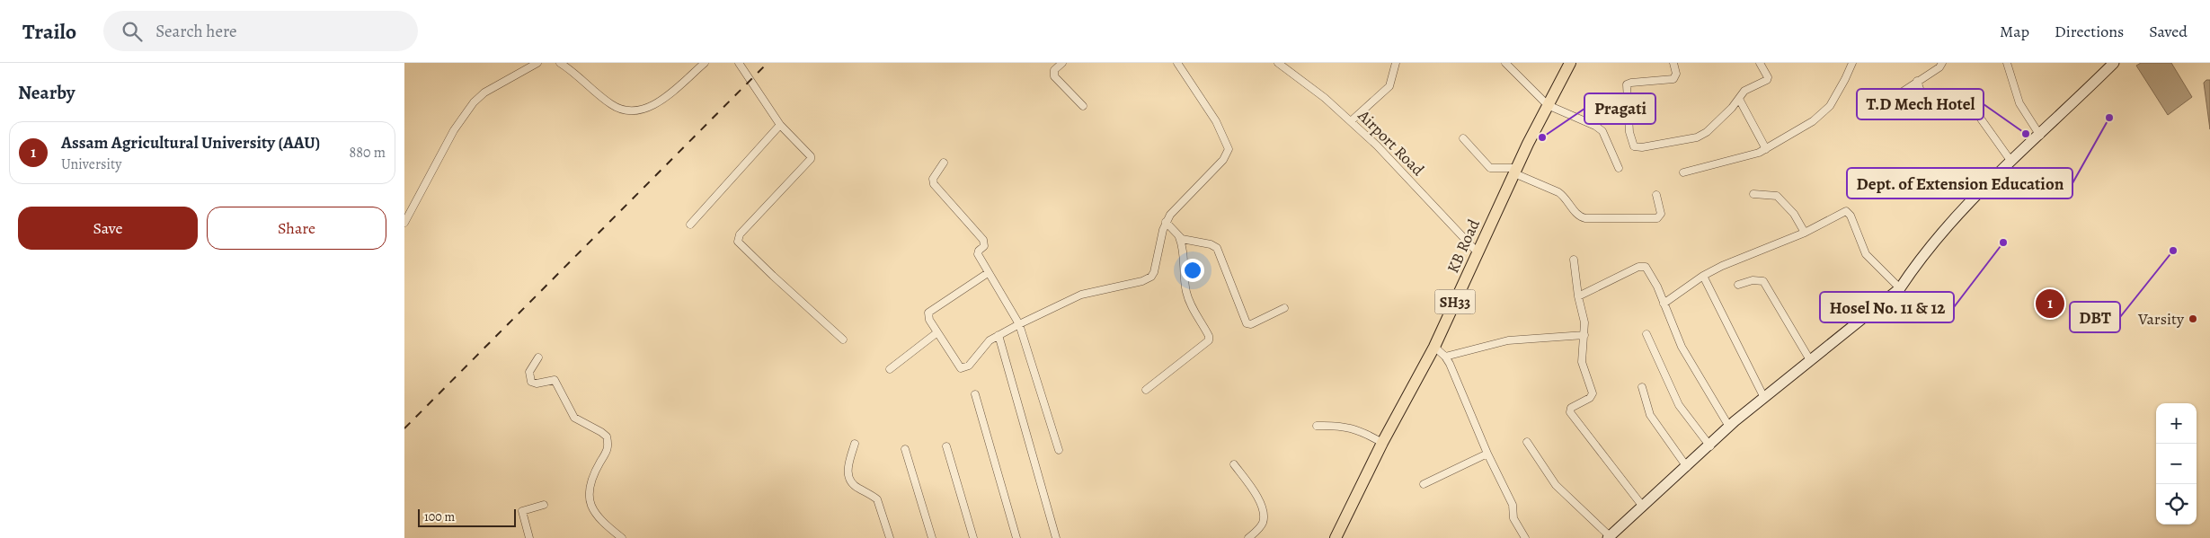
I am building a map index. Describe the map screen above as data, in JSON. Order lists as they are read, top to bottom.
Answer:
{
  "streets": {
    "main road": ["KB Road", "SH33"],
    "street": ["Airport Road"]
  },
  "crossings": [
    ["Airport Road", "KB Road"]
  ],
  "places": [
    "Dept. of Extension Education",
    "T.D Mech Hotel",
    "Pragati",
    "Hosel No. 11 & 12",
    "DBT",
    "Varsity"
  ],
  "scale_bar": "100 m",
  "page": {
    "header": "Trailo",
    "search": "Search here",
    "nav": ["Map", "Directions", "Saved"],
    "heading": "Nearby",
    "list": [
      {
        "mark": "1",
        "name": "Assam Agricultural University (AAU)",
        "note": "University",
        "value": "880 m"
      }
    ],
    "buttons": ["Save", "Share"],
    "pins": "1",
    "map_buttons": ["+", "−"],
    "scale": "100 m"
  }
}
